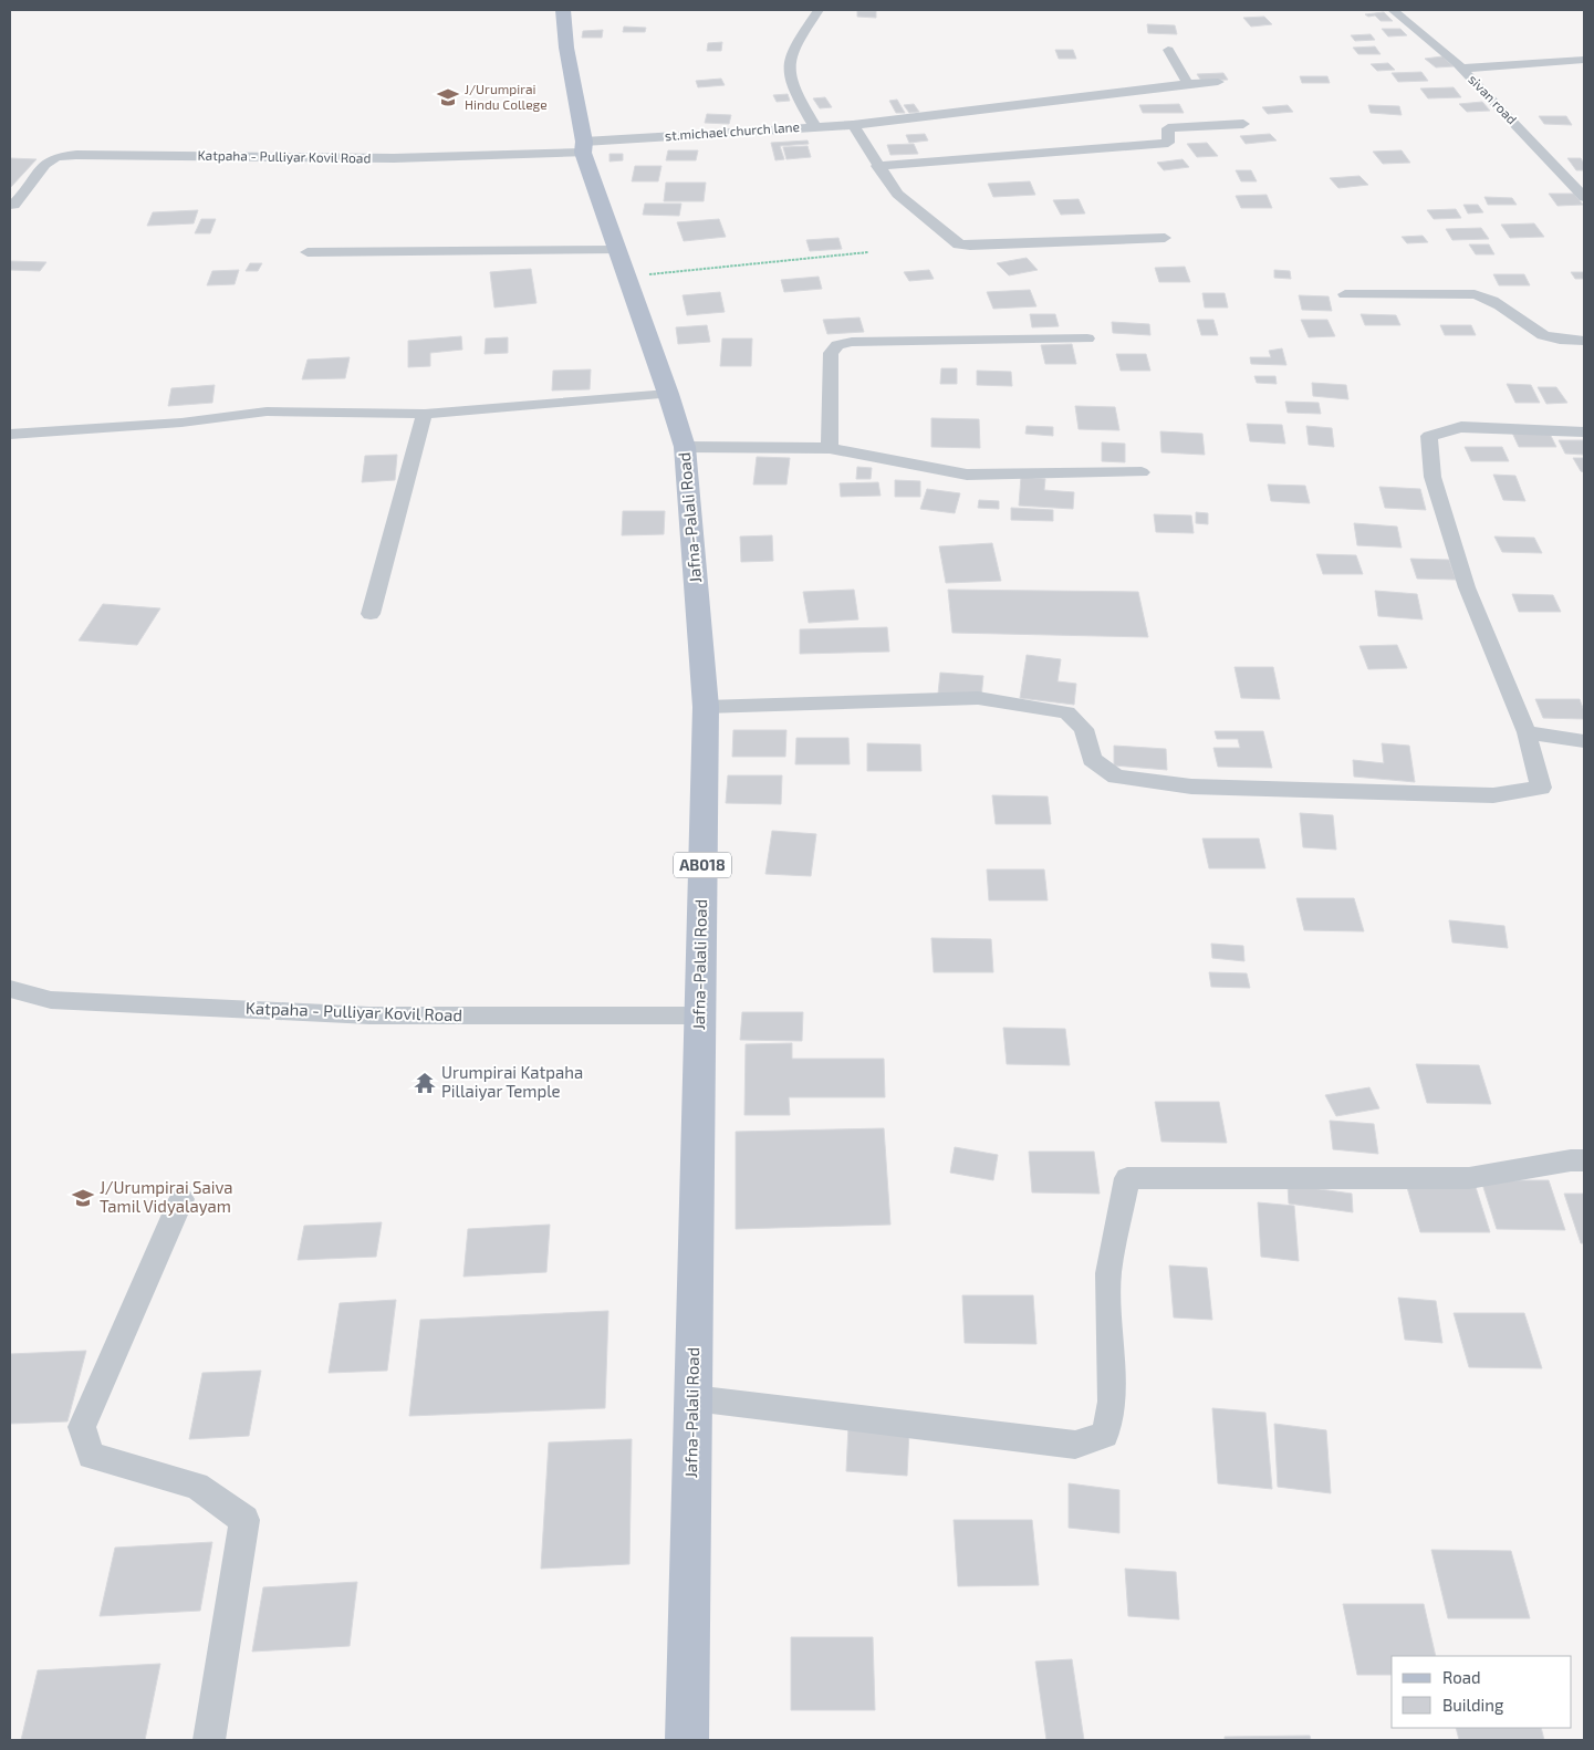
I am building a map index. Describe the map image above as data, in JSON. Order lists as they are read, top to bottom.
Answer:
{
  "streets": {
    "main road": ["Jafna-Palali Road", "AB018"],
    "street": ["sivan road", "st.michael church lane", "Katpaha - Pulliyar Kovil Road"]
  },
  "crossings": [
    ["st.michael church lane", "Katpaha - Pulliyar Kovil Road"],
    ["st.michael church lane", "Jafna-Palali Road"],
    ["Katpaha - Pulliyar Kovil Road", "Jafna-Palali Road"]
  ],
  "places": {
    "school or university": ["J/Urumpirai Hindu College", "J/Urumpirai Saiva Tamil Vidyalayam"],
    "temple": ["Urumpirai Katpaha Pillaiyar Temple"]
  },
  "legend": ["Road", "Building"]
}
